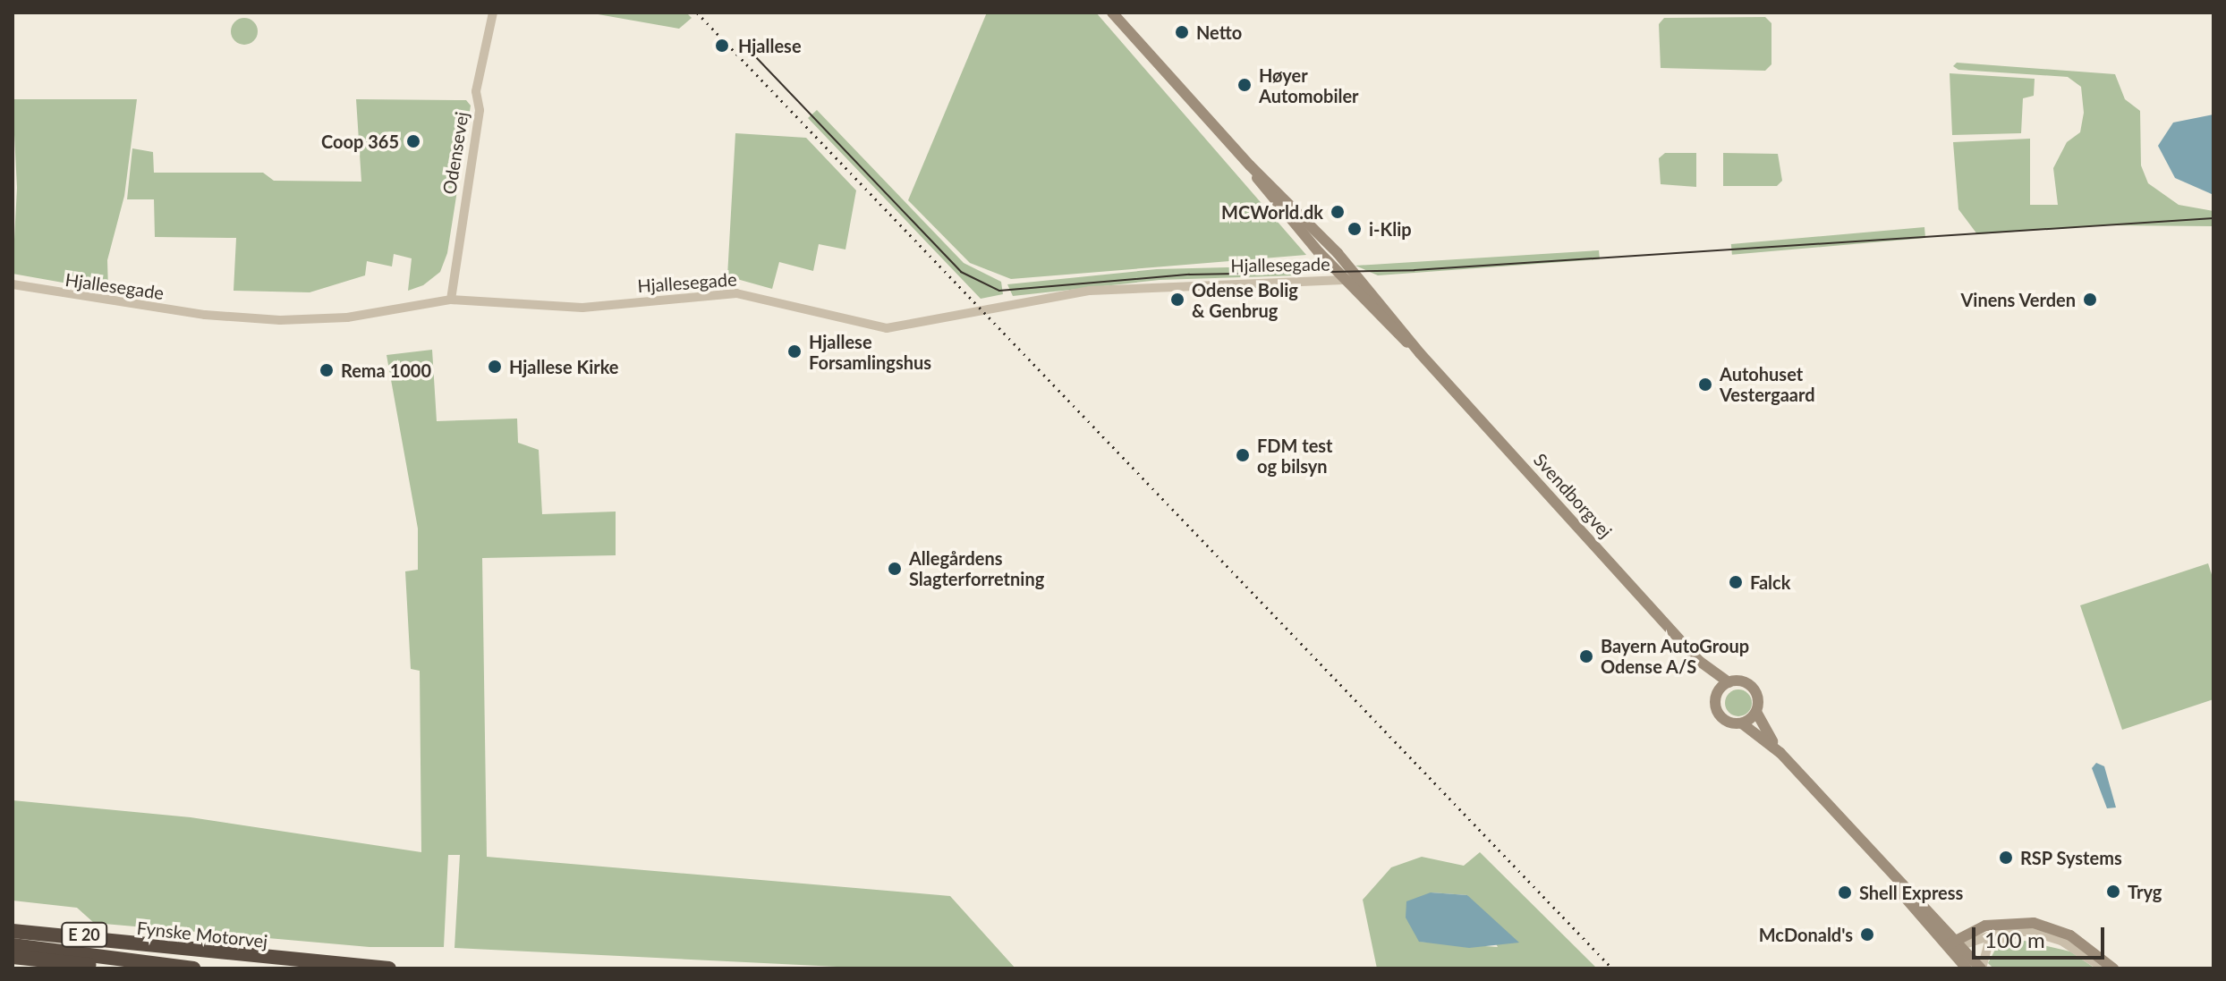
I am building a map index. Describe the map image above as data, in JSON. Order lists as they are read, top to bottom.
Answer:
{
  "streets": {
    "highway": ["E 20", "Fynske Motorvej"],
    "main road": ["Svendborgvej"],
    "street": ["Odensevej", "Hjallesegade"]
  },
  "crossings": [
    ["Odensevej", "Hjallesegade"],
    ["Hjallesegade", "Svendborgvej"],
    ["E 20", "Fynske Motorvej"]
  ],
  "places": [
    "Netto",
    "Hjallese",
    "Høyer Automobiler",
    "Coop 365",
    "MCWorld.dk",
    "i-Klip",
    "Odense Bolig & Genbrug",
    "Vinens Verden",
    "Hjallese Forsamlingshus",
    "Hjallese Kirke",
    "Rema 1000",
    "Autohuset Vestergaard",
    "FDM test og bilsyn",
    "Allegårdens Slagterforretning",
    "Falck",
    "Bayern AutoGroup Odense A/S",
    "RSP Systems",
    "Tryg",
    "Shell Express",
    "McDonald's"
  ],
  "scale_bar": "100 m"
}
